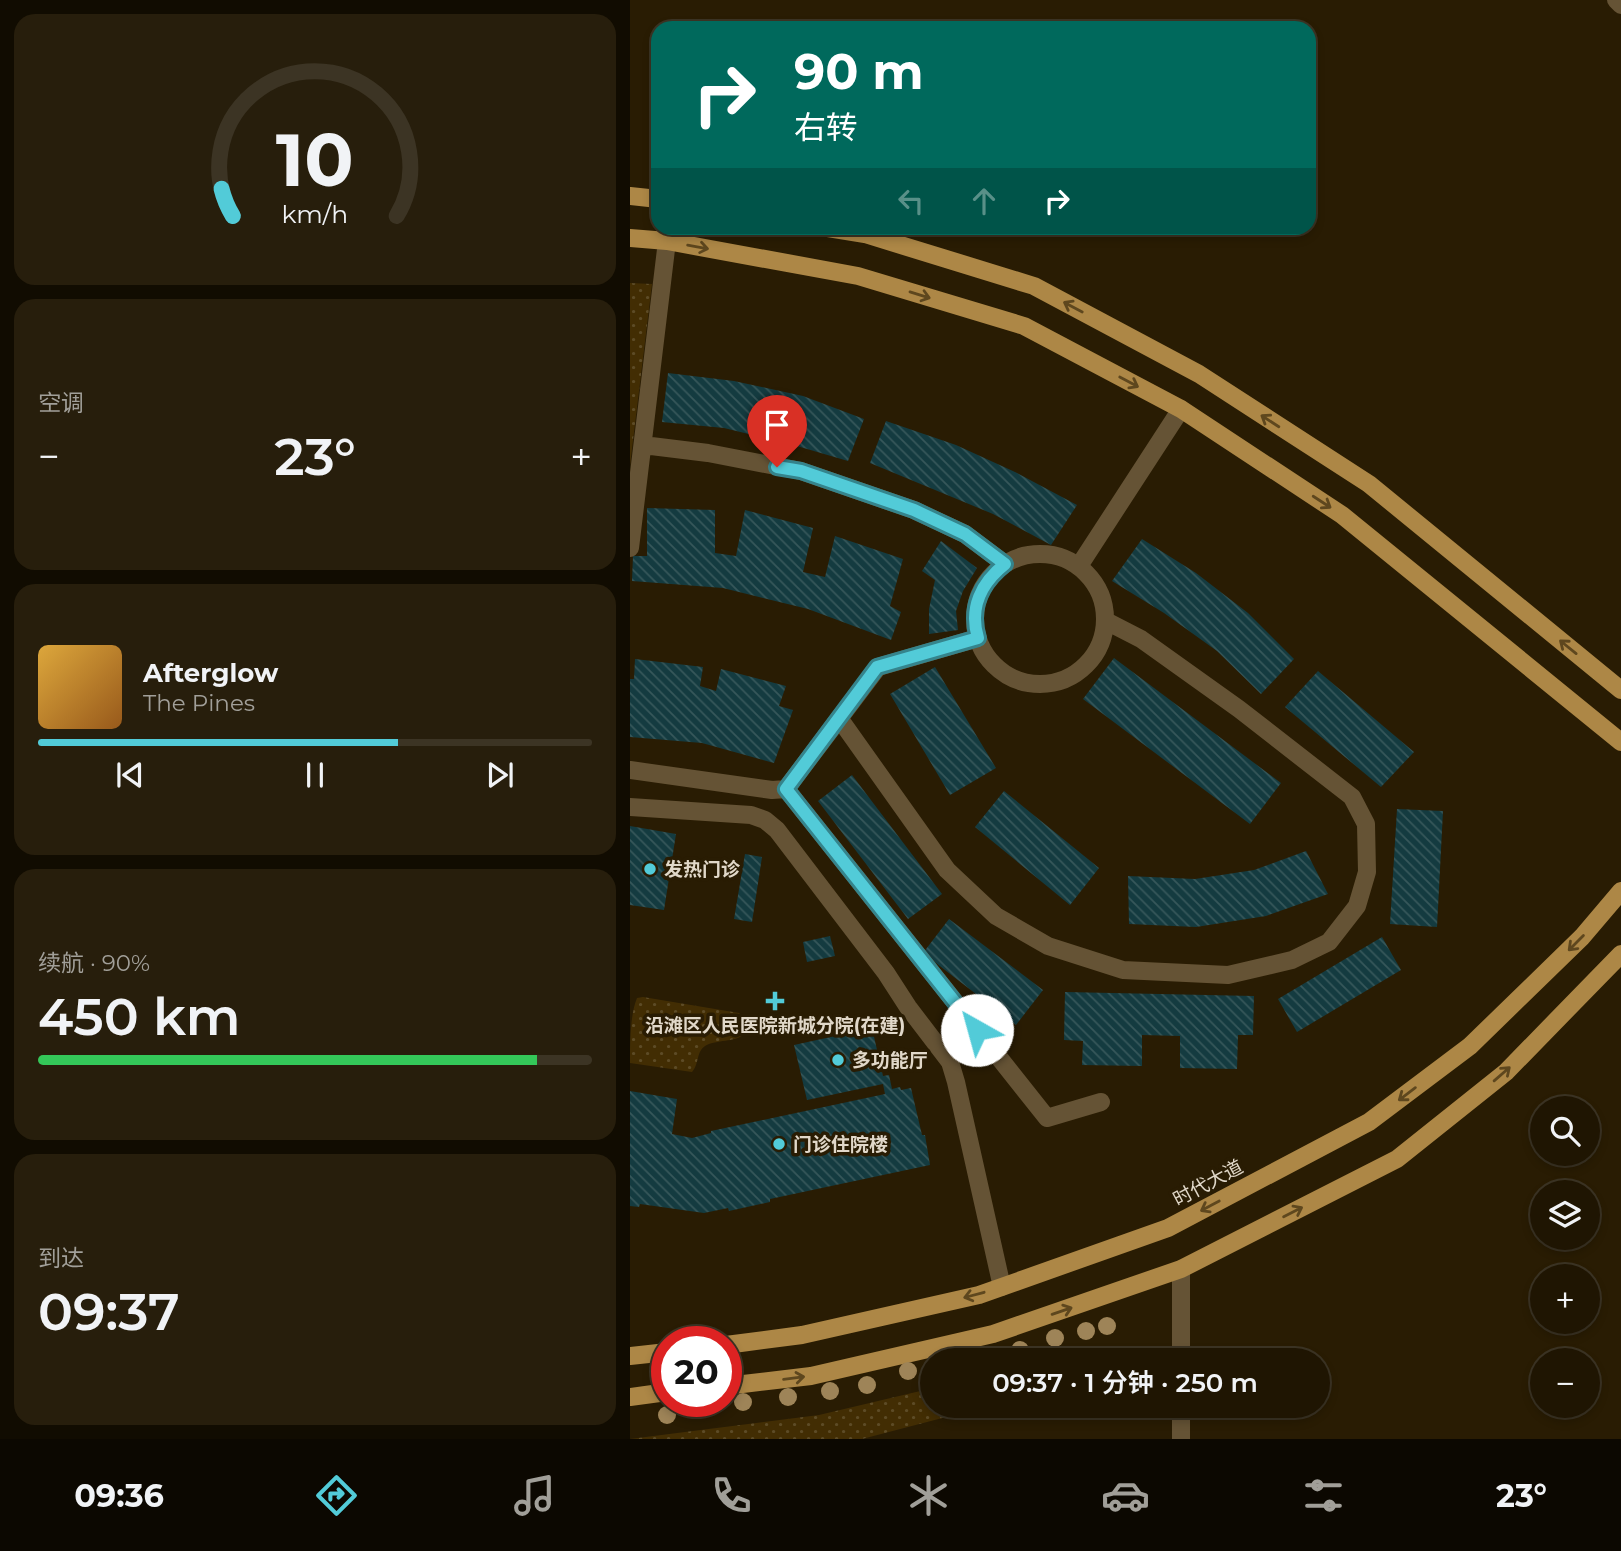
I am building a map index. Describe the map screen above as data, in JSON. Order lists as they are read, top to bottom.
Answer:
{
  "streets": {
    "main road": ["时代大道"]
  },
  "places": {
    "other": ["发热门诊", "多功能厅", "门诊住院楼"],
    "health": ["沿滩区人民医院新城分院(在建)"]
  },
  "page": {
    "turn": ["90 m", "右转"],
    "tile": [
      "空调",
      ["续航 · 90%", "450 km"],
      ["到达", "09:37"]
    ],
    "heat": ["−", "23°", "+"],
    "song": ["Afterglow", "The Pines"],
    "map_buttons": ["+", "−"],
    "limit": "20",
    "trip": "09:37 · 1 分钟 · 250 m",
    "tabs": ["09:36", "23°"],
    "gauge": ["10", "km/h"]
  }
}
